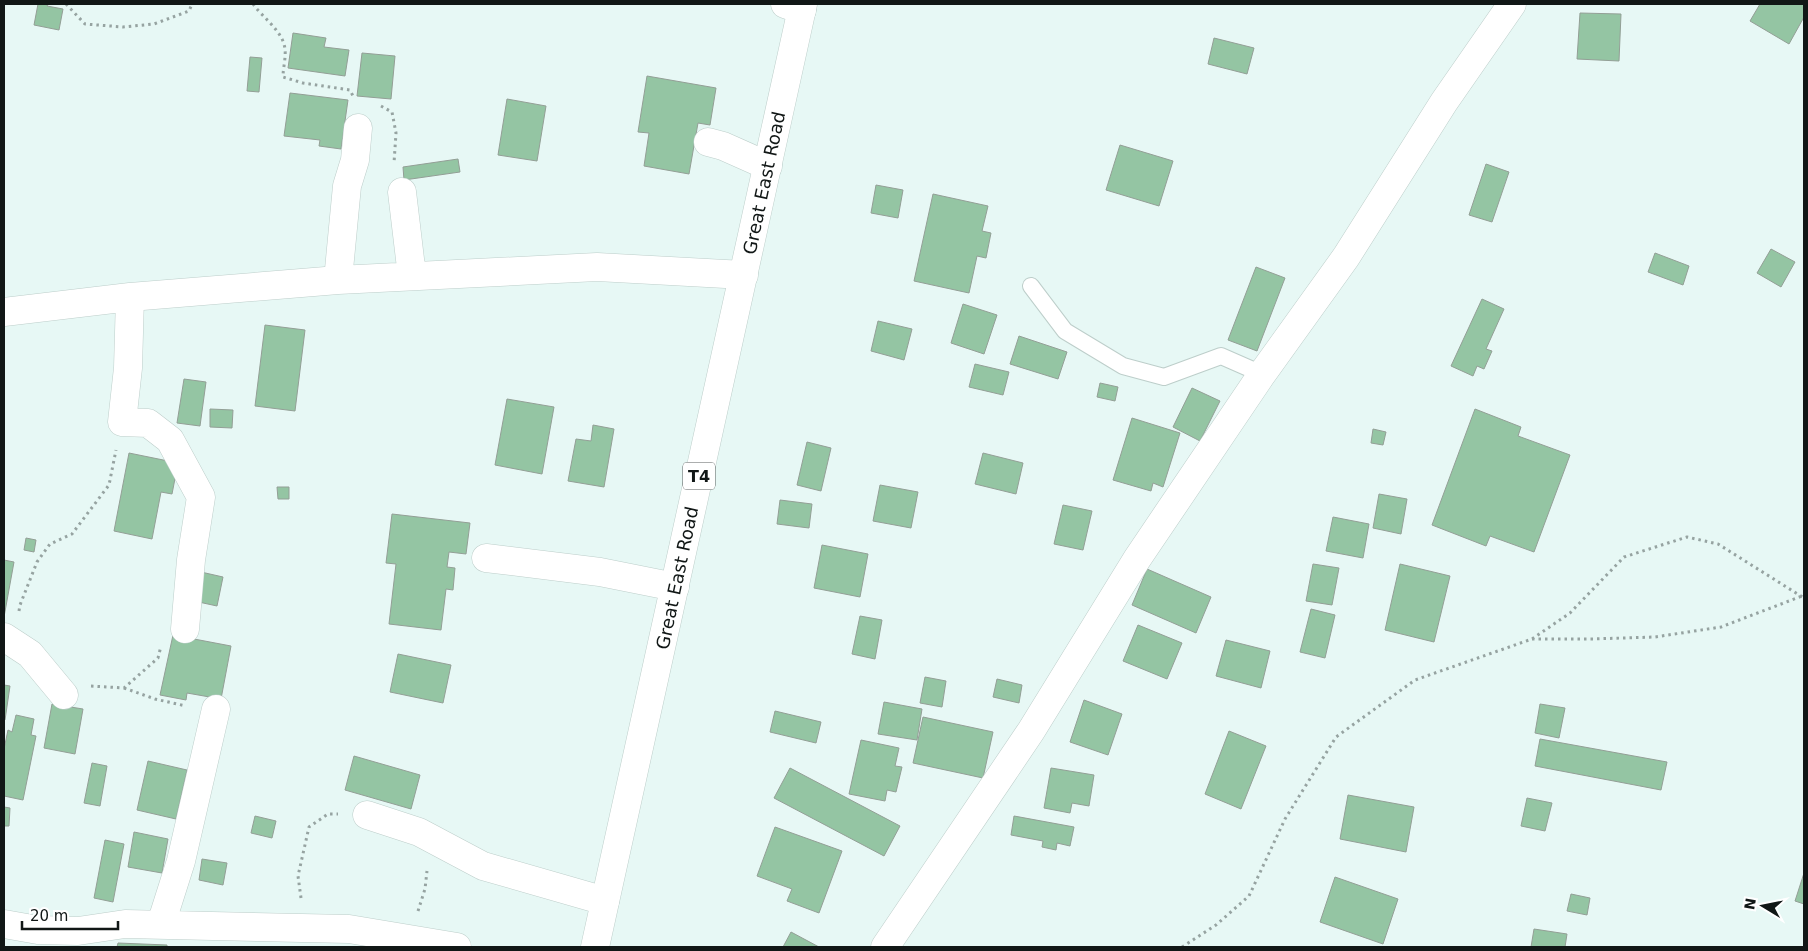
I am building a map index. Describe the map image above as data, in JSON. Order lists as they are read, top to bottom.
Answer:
{
  "streets": {
    "main road": ["Great East Road", "T4"]
  },
  "scale_bar": "20 m",
  "north": "left"
}
